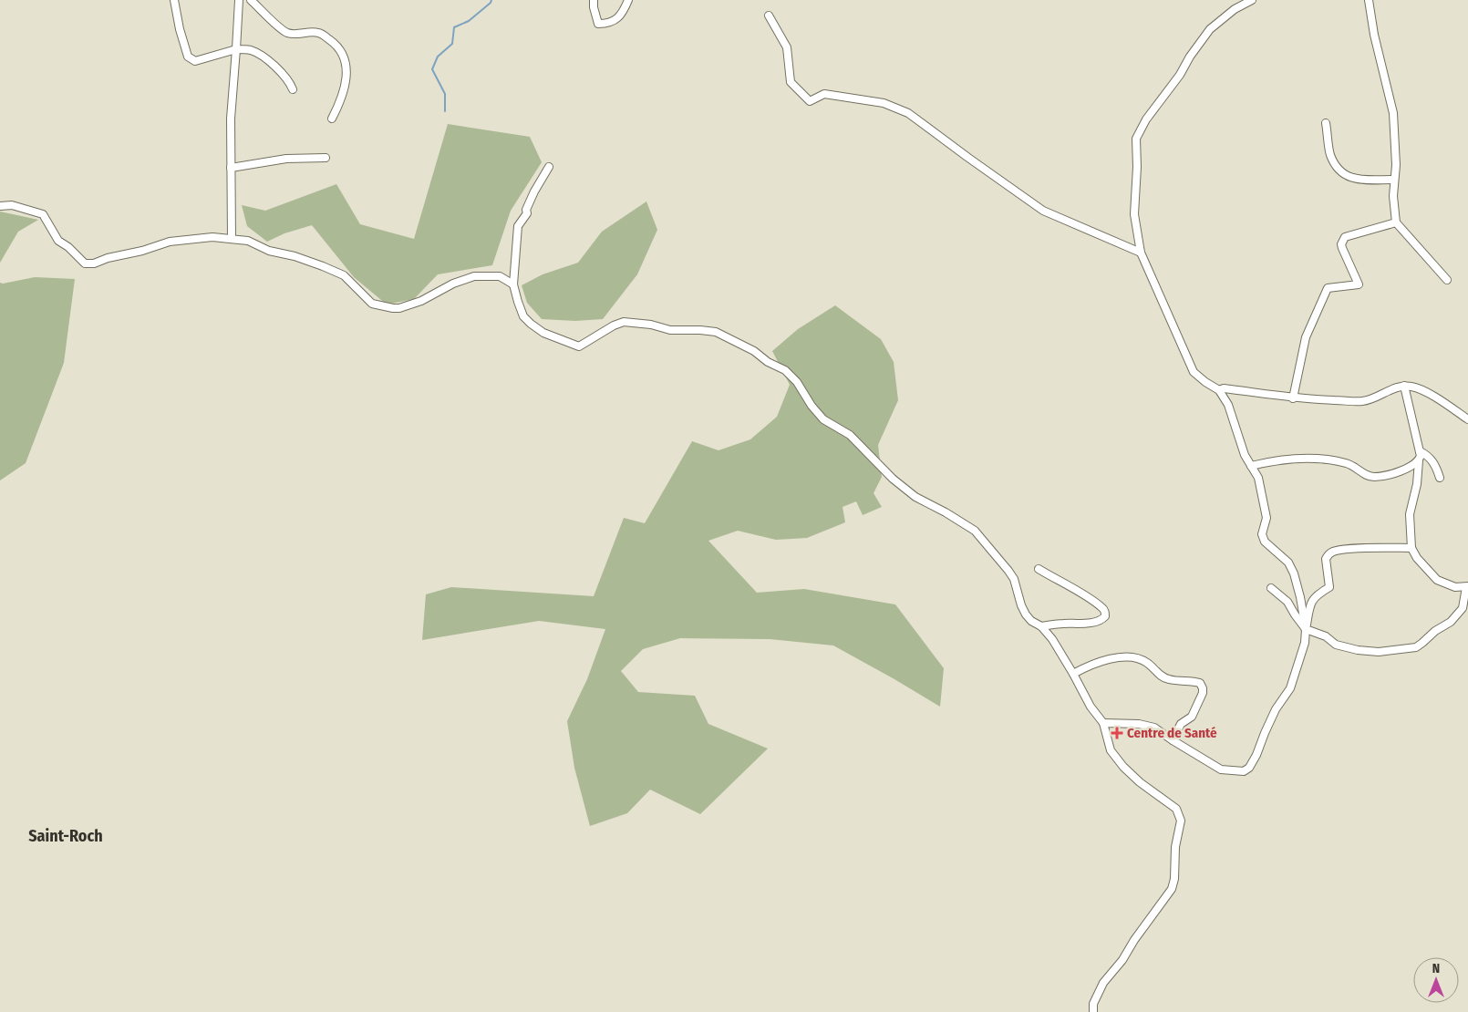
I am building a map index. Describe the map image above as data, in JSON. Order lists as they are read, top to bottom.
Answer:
{
  "districts": ["Saint-Roch"],
  "places": {
    "health": ["Centre de Santé"]
  },
  "north": "top"
}
